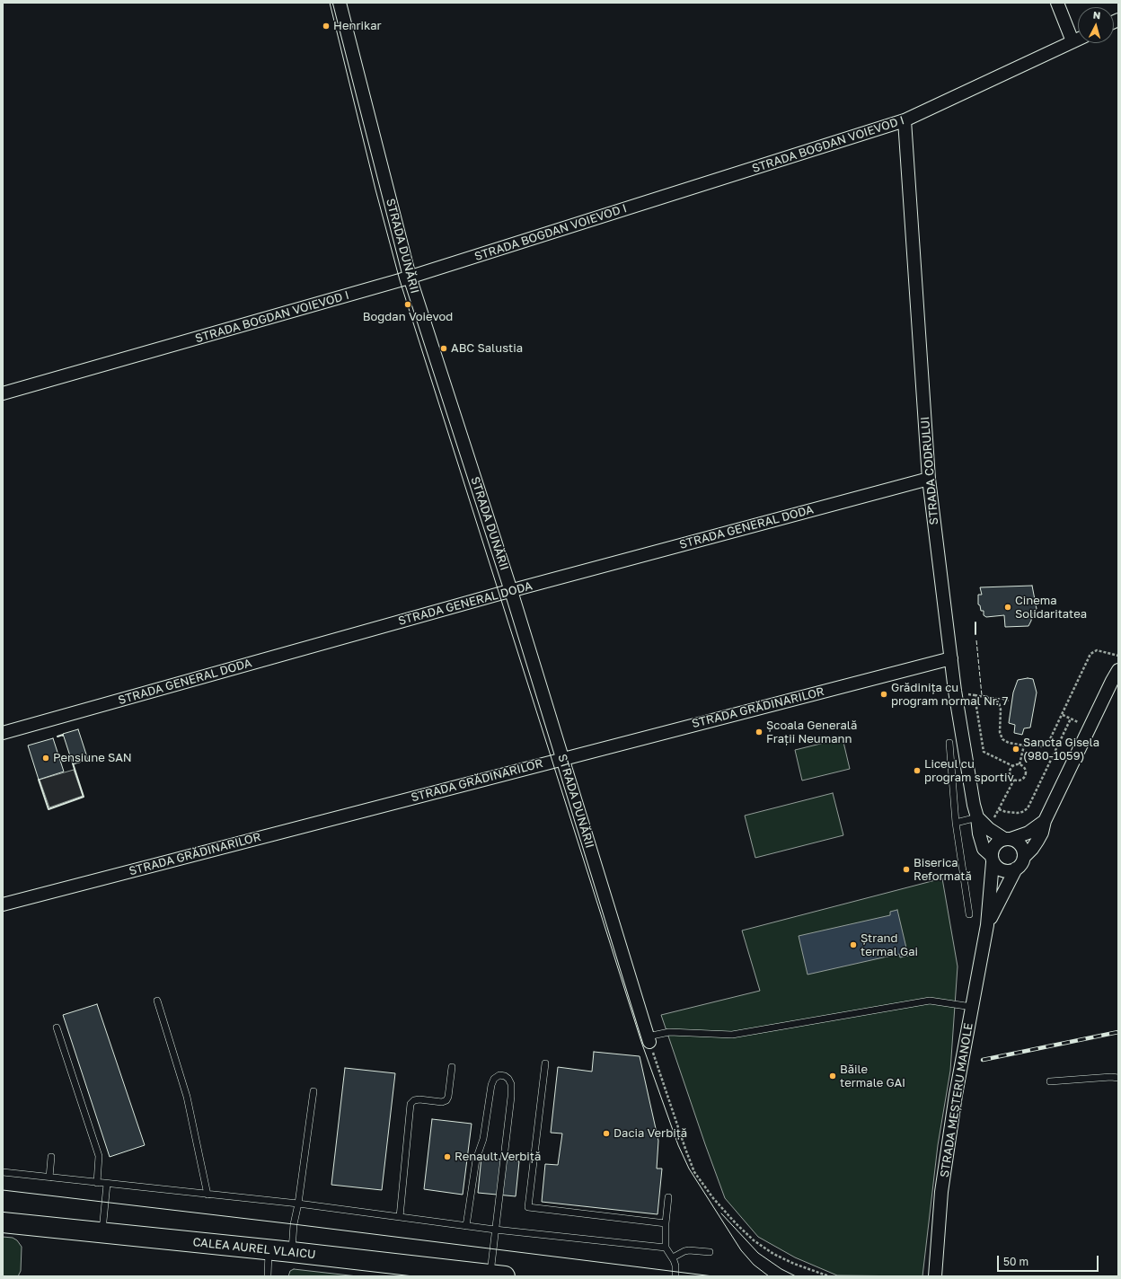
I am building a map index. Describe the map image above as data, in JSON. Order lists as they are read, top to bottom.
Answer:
{
  "streets": {
    "main road": ["CALEA AUREL VLAICU"],
    "street": [
      "STRADA BOGDAN VOIEVOD I",
      "STRADA DUNĂRII",
      "STRADA CODRULUI",
      "STRADA GENERAL DODA",
      "STRADA GRĂDINARILOR",
      "STRADA MEȘTERU MANOLE"
    ]
  },
  "crossings": [
    ["STRADA BOGDAN VOIEVOD I", "STRADA DUNĂRII"],
    ["STRADA BOGDAN VOIEVOD I", "STRADA CODRULUI"],
    ["STRADA DUNĂRII", "STRADA GENERAL DODA"],
    ["STRADA DUNĂRII", "STRADA GRĂDINARILOR"],
    ["STRADA CODRULUI", "STRADA GENERAL DODA"],
    ["STRADA CODRULUI", "STRADA GRĂDINARILOR"]
  ],
  "places": [
    "Henrikar",
    "Bogdan Voievod",
    "ABC Salustia",
    "Cinema Solidaritatea",
    "Grădinița cu program normal Nr. 7",
    "Școala Generală Frații Neumann",
    "Sancta Gisela (980-1059)",
    "Pensiune SAN",
    "Liceul cu program sportiv",
    "Biserica Reformată",
    "Ștrand termal Gai",
    "Băile termale GAI",
    "Dacia Verbiță",
    "Renault Verbiță"
  ],
  "scale_bar": "50 m",
  "north": "top"
}
